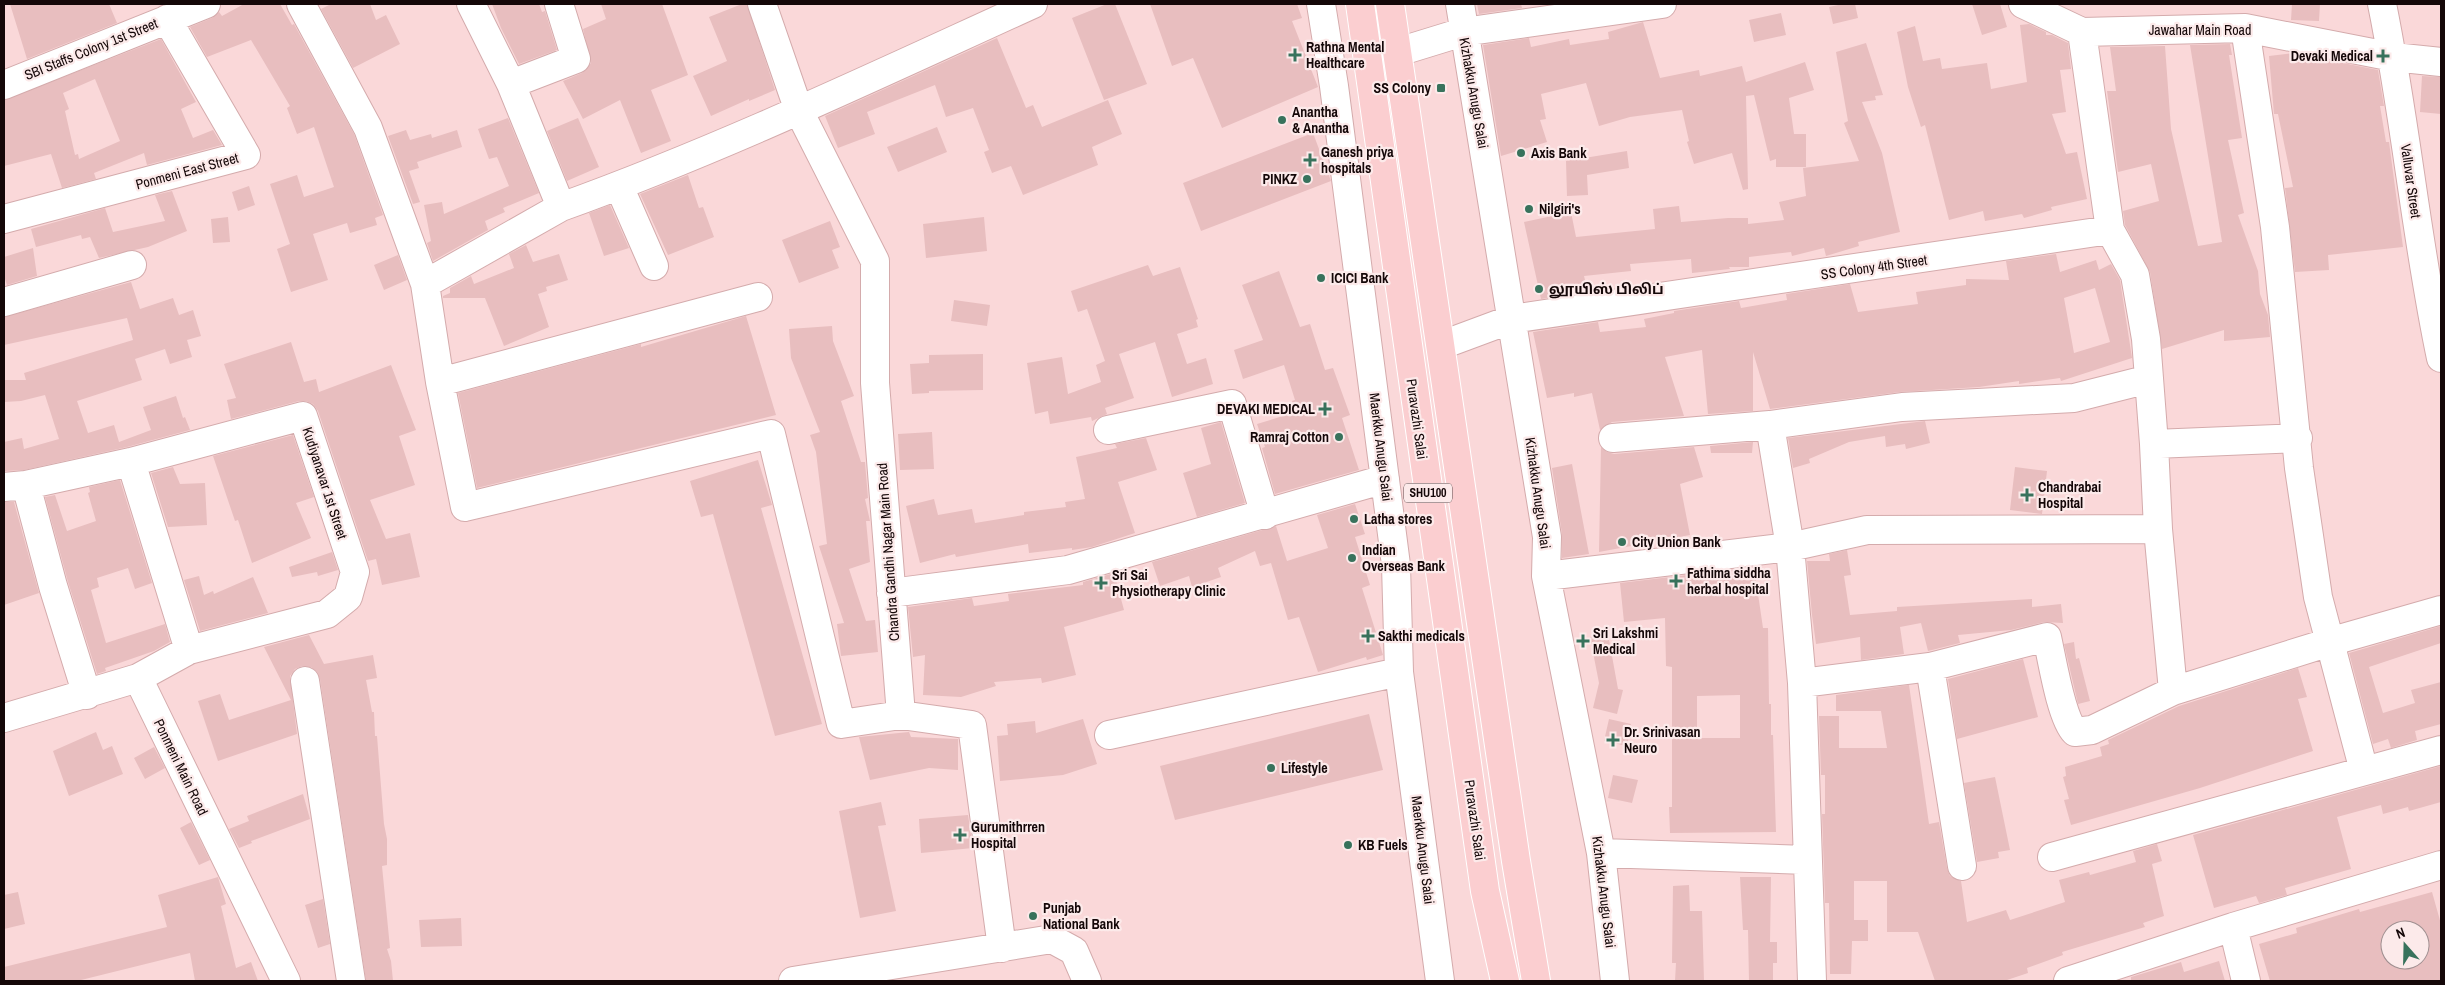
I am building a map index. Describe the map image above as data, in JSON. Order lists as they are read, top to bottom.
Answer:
{
  "streets": {
    "main road": ["Puravazhi Salai", "SHU100"],
    "street": [
      "Jawahar Main Road",
      "SBI Staffs Colony 1st Street",
      "Kizhakku Anugu Salai",
      "Ponmeni East Street",
      "Valluvar Street",
      "SS Colony 4th Street",
      "Maerkku Anugu Salai",
      "Kudiyanavar 1st Street",
      "Chandra Gandhi Nagar Main Road",
      "Ponmeni Main Road"
    ]
  },
  "crossings": [
    ["Jawahar Main Road", "Valluvar Street"],
    ["SBI Staffs Colony 1st Street", "Ponmeni East Street"],
    ["Kizhakku Anugu Salai", "SS Colony 4th Street"],
    ["SS Colony 4th Street", "SHU100"],
    ["Kudiyanavar 1st Street", "Ponmeni Main Road"]
  ],
  "places": {
    "health": [
      "Rathna Mental Healthcare",
      "Devaki Medical",
      "Ganesh priya hospitals",
      "DEVAKI MEDICAL",
      "Chandrabai Hospital",
      "Fathima siddha herbal hospital",
      "Sri Sai Physiotherapy Clinic",
      "Sakthi medicals",
      "Sri Lakshmi Medical",
      "Dr. Srinivasan Neuro",
      "Gurumithrren Hospital"
    ],
    "transit": ["SS Colony"],
    "other": [
      "Anantha & Anantha",
      "Axis Bank",
      "PINKZ",
      "Nilgiri's",
      "ICICI Bank",
      "லூயிஸ் பிலிப்",
      "Ramraj Cotton",
      "Latha stores",
      "City Union Bank",
      "Indian Overseas Bank",
      "Lifestyle",
      "KB Fuels",
      "Punjab National Bank"
    ]
  },
  "north": "top"
}
